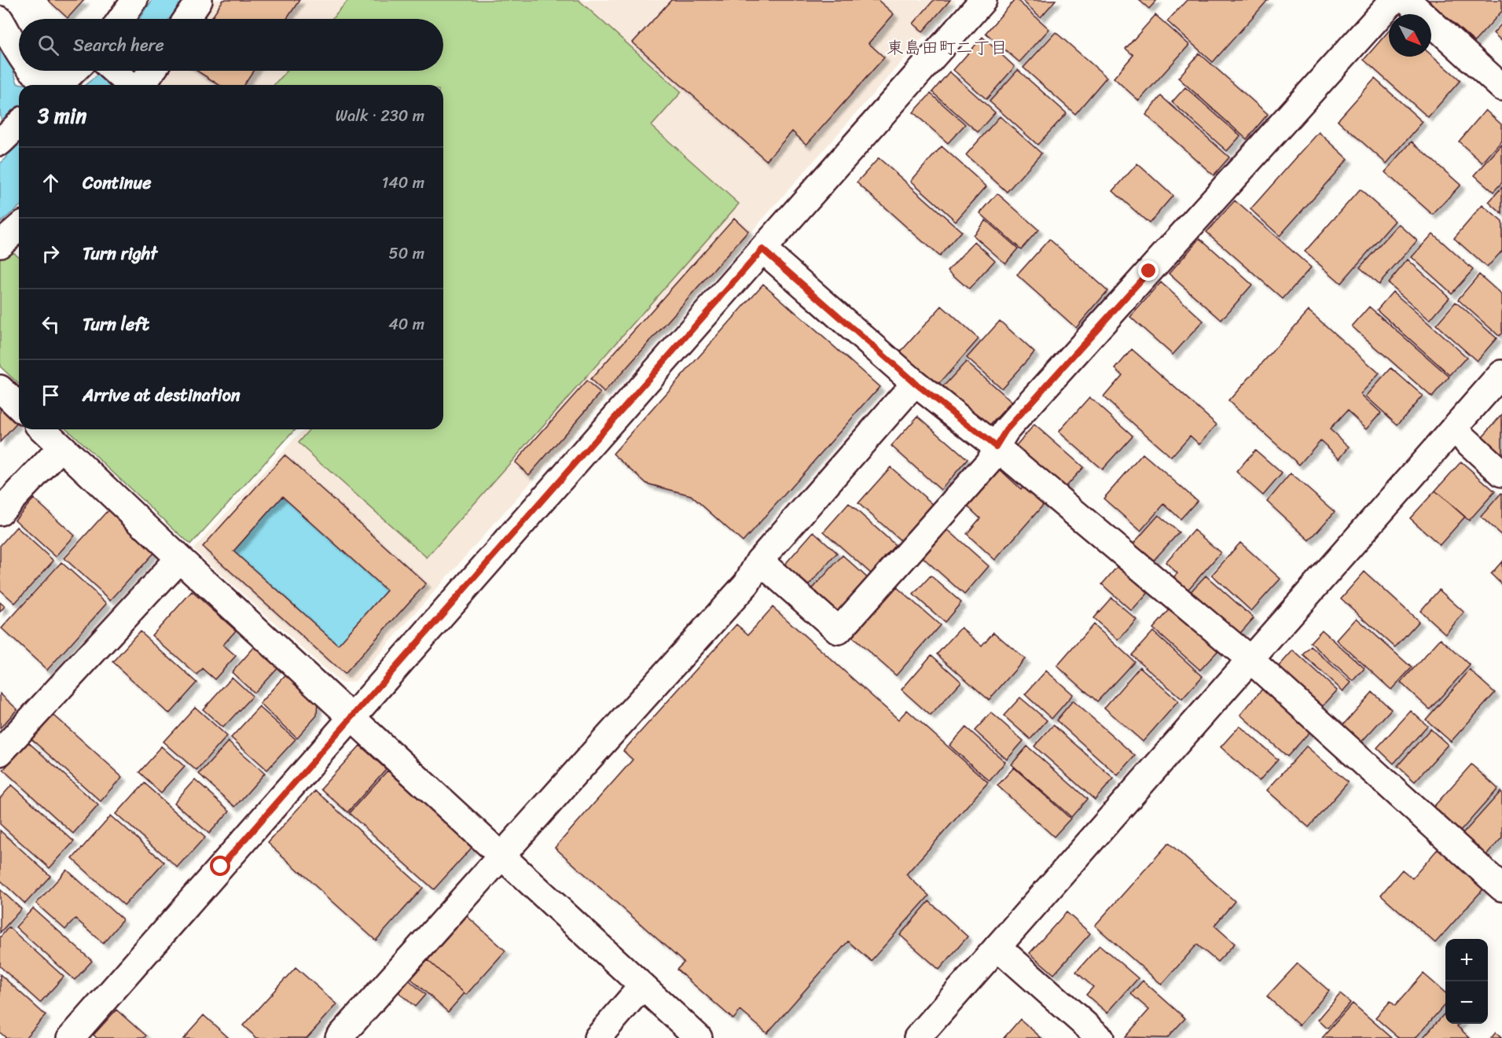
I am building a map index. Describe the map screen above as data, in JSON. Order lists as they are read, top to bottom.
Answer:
{
  "districts": ["東島田町二丁目"],
  "north": "bottom right",
  "page": {
    "search": "Search here",
    "heading": ["3 min", "Walk · 230 m"],
    "list": [
      ["Continue", "140 m"],
      ["Turn right", "50 m"],
      ["Turn left", "40 m"],
      "Arrive at destination"
    ],
    "map_buttons": ["+", "−"]
  }
}
